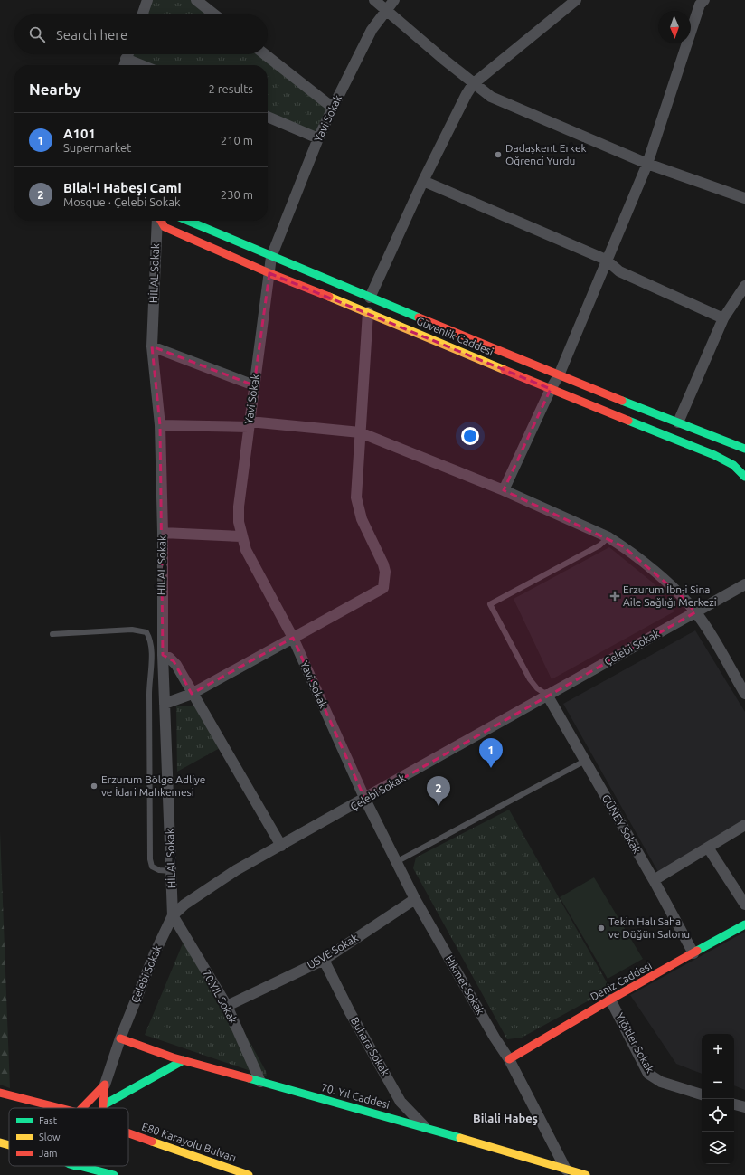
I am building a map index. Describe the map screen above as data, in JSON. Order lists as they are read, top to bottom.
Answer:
{
  "streets": {
    "main road": [
      "Güvenlik Caddesi",
      "Deniz Caddesi",
      "70. Yıl Caddesi",
      "E80 Karayolu Bulvarı"
    ],
    "street": [
      "Yavi Sokak",
      "HİLAL Sokak",
      "Çelebi Sokak",
      "GÜNEY Sokak",
      "USVE Sokak",
      "Hikmet Sokak",
      "70.YIL Sokak",
      "Yiğitler Sokak",
      "Buhara Sokak"
    ]
  },
  "crossings": [
    ["Yavi Sokak", "Güvenlik Caddesi"],
    ["Yavi Sokak", "Çelebi Sokak"],
    ["Yavi Sokak", "Hikmet Sokak"],
    ["HİLAL Sokak", "Çelebi Sokak"],
    ["HİLAL Sokak", "70.YIL Sokak"],
    ["Çelebi Sokak", "GÜNEY Sokak"],
    ["Çelebi Sokak", "Hikmet Sokak"],
    ["Çelebi Sokak", "70.YIL Sokak"],
    ["Çelebi Sokak", "70. Yıl Caddesi"],
    ["GÜNEY Sokak", "Deniz Caddesi"],
    ["USVE Sokak", "Hikmet Sokak"],
    ["USVE Sokak", "70.YIL Sokak"],
    ["USVE Sokak", "Buhara Sokak"],
    ["Deniz Caddesi", "Hikmet Sokak"],
    ["Deniz Caddesi", "Yiğitler Sokak"],
    ["Hikmet Sokak", "70. Yıl Caddesi"],
    ["70.YIL Sokak", "70. Yıl Caddesi"],
    ["Buhara Sokak", "70. Yıl Caddesi"]
  ],
  "districts": ["Bilali Habeş"],
  "places": {
    "other": ["Dadaşkent Erkek Öğrenci Yurdu", "Erzurum Bölge Adliye ve İdari Mahkemesi", "Tekin Halı Saha ve Düğün Salonu"],
    "health": ["Erzurum İbn-i Sina Aile Sağlığı Merkezi"]
  },
  "legend": ["Fast", "Slow", "Jam"],
  "north": "bottom",
  "page": {
    "search": "Search here",
    "heading": ["Nearby", "2 results"],
    "list": [
      {
        "mark": "1",
        "name": "A101",
        "note": "Supermarket",
        "value": "210 m"
      },
      {
        "mark": "2",
        "name": "Bilal-i Habeşi Cami",
        "note": "Mosque · Çelebi Sokak",
        "value": "230 m"
      }
    ],
    "pins": ["1", "2"],
    "map_buttons": ["+", "−"]
  }
}
